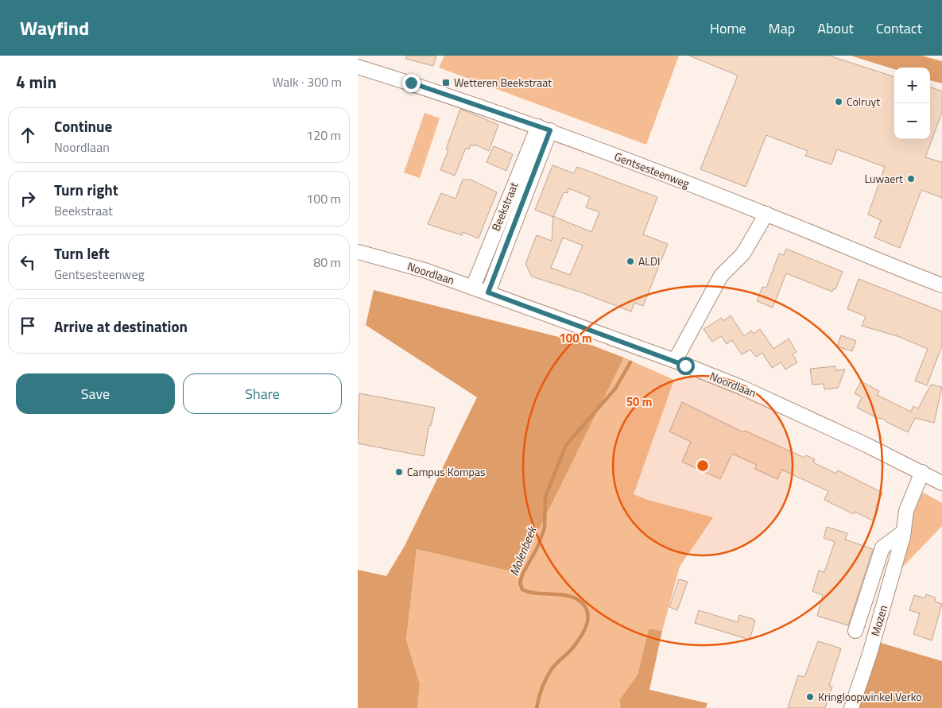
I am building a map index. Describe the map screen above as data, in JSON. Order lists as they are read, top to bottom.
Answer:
{
  "streets": {
    "street": [
      "Gentsesteenweg",
      "Beekstraat",
      "Noordlaan",
      "Mozen"
    ]
  },
  "crossings": [
    ["Gentsesteenweg", "Beekstraat"],
    ["Beekstraat", "Noordlaan"],
    ["Noordlaan", "Mozen"]
  ],
  "water": ["Molenbeek"],
  "places": {
    "transit": ["Wetteren Beekstraat"],
    "other": [
      "Colruyt",
      "Luwaert",
      "ALDI",
      "Campus Kompas",
      "Kringloopwinkel Verko"
    ]
  },
  "page": {
    "header": "Wayfind",
    "nav": [
      "Home",
      "Map",
      "About",
      "Contact"
    ],
    "heading": ["4 min", "Walk · 300 m"],
    "map_buttons": ["+", "−"],
    "list": [
      ["Continue", "Noordlaan", "120 m"],
      ["Turn right", "Beekstraat", "100 m"],
      ["Turn left", "Gentsesteenweg", "80 m"],
      "Arrive at destination"
    ],
    "buttons": ["Save", "Share"]
  },
  "rings": ["100 m", "50 m"]
}
